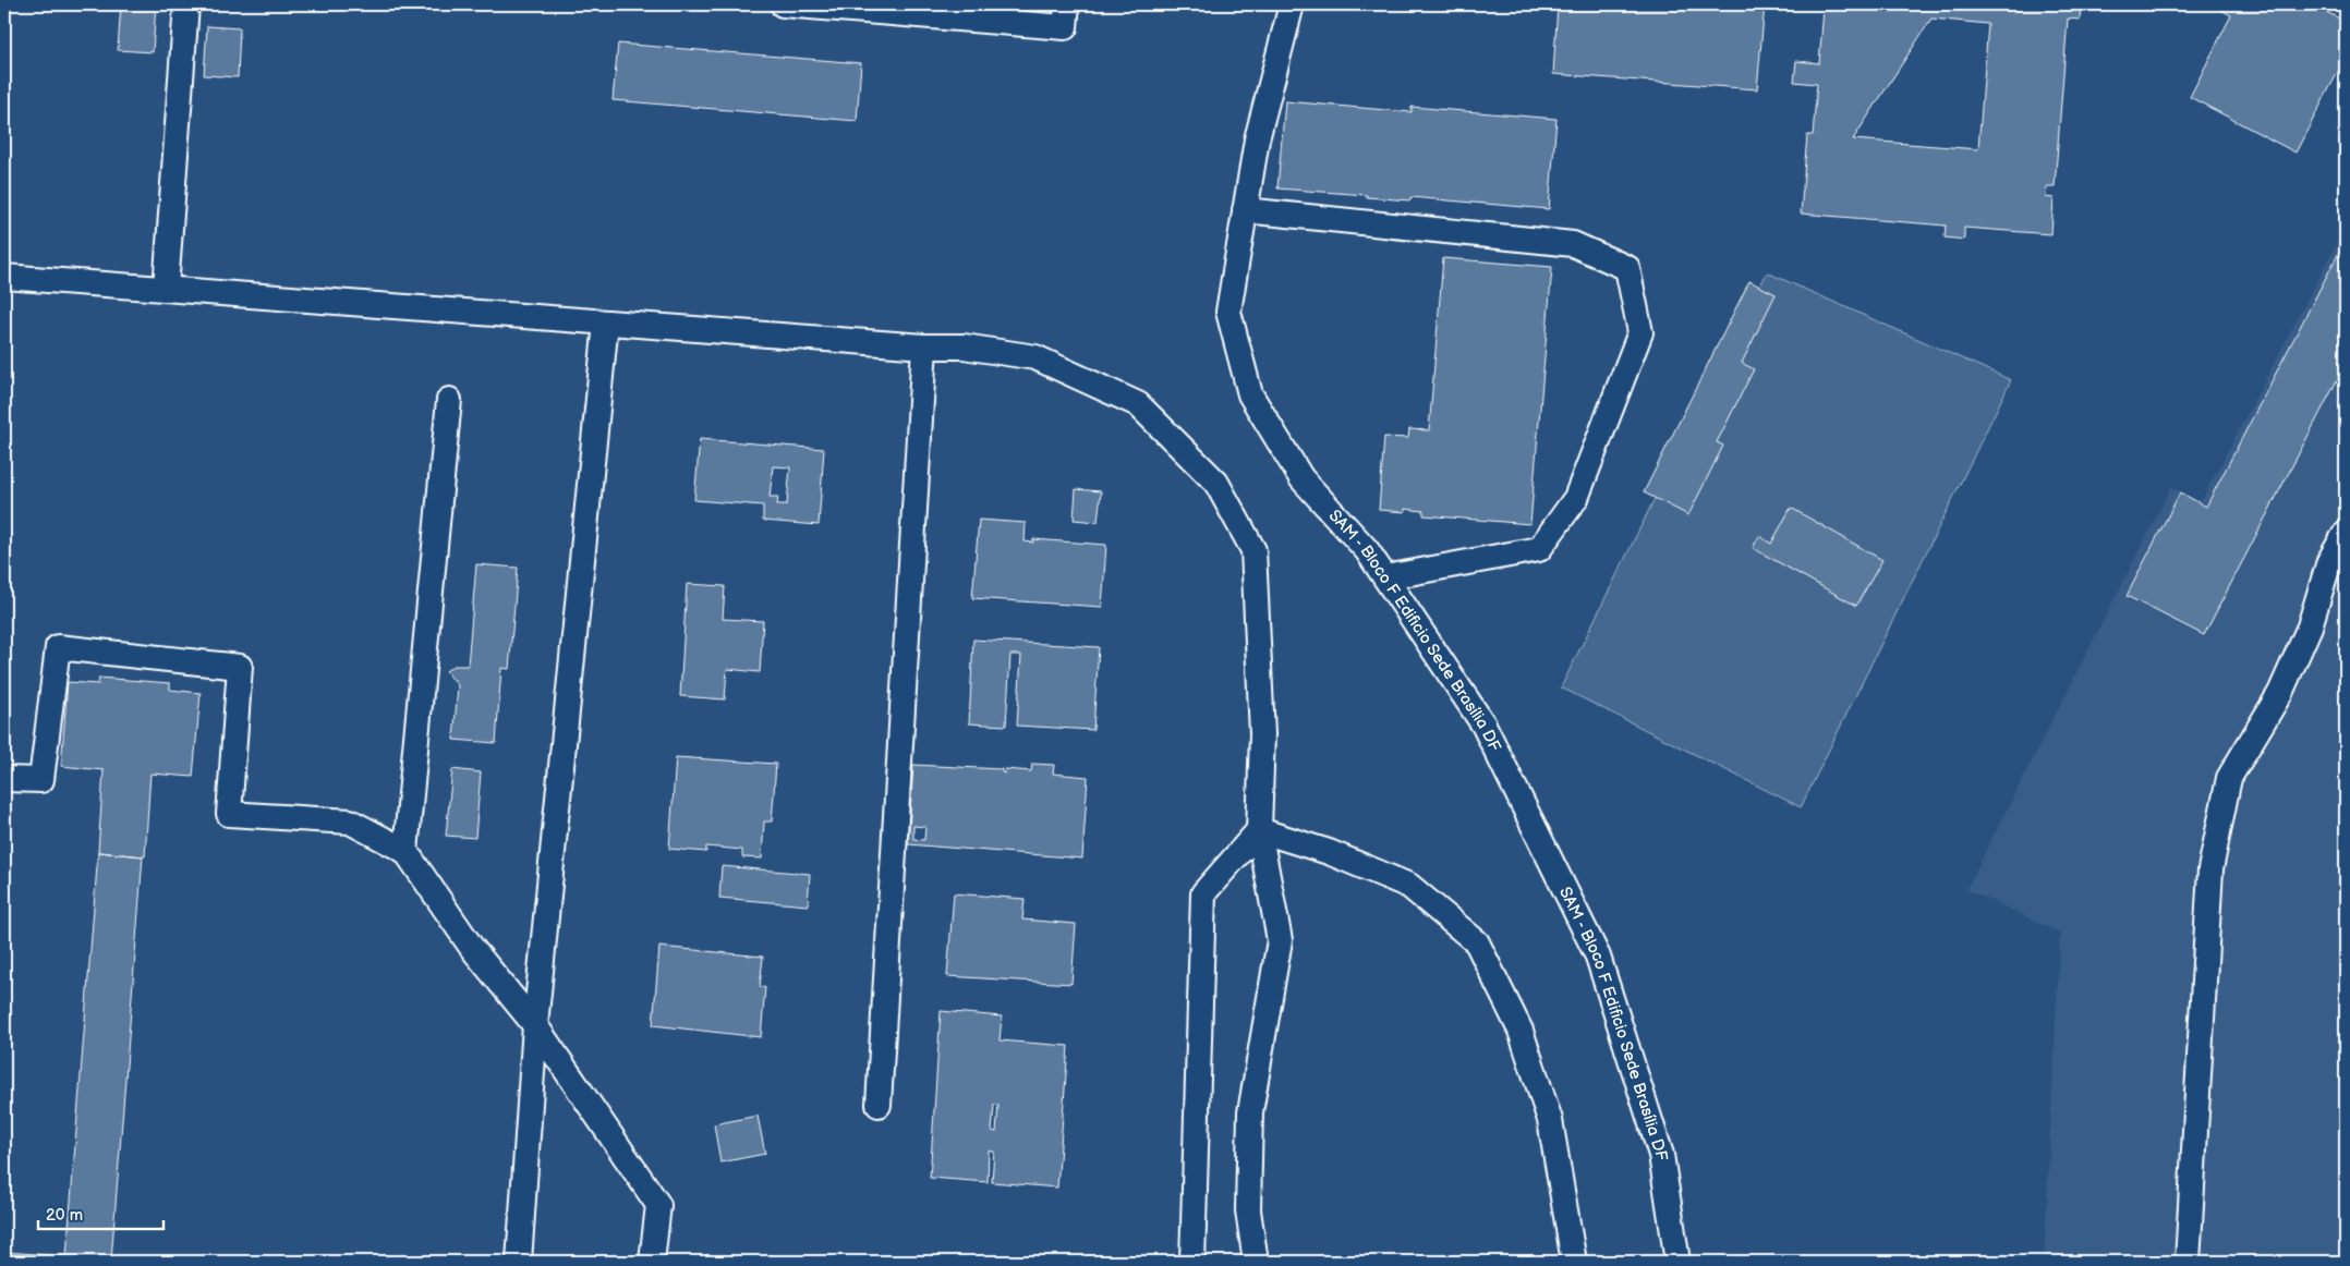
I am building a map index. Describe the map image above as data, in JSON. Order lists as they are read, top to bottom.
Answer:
{
  "streets": {
    "lane": ["SAM - Bloco F Edificio Sede Brasília DF"]
  },
  "scale_bar": "20 m"
}
